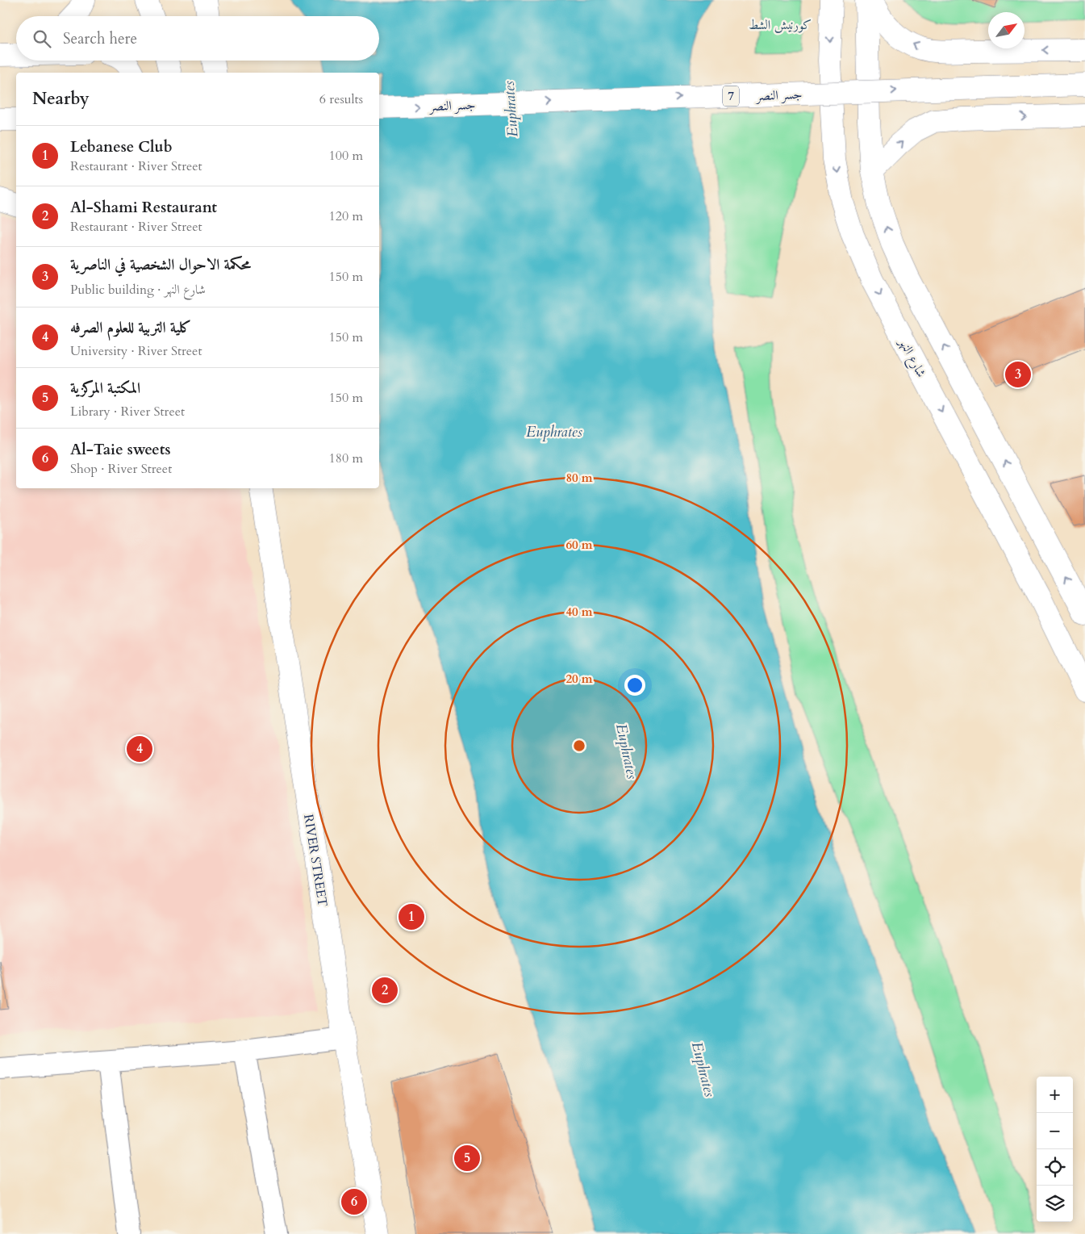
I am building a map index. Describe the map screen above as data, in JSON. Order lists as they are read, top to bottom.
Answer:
{
  "streets": {
    "main road": [
      "جسر النصر",
      "7",
      "شارع النهر",
      "RIVER STREET"
    ]
  },
  "water": ["Euphrates"],
  "parks": ["كورنيش الشط"],
  "north": "top right",
  "page": {
    "search": "Search here",
    "heading": ["Nearby", "6 results"],
    "list": [
      {
        "mark": "1",
        "name": "Lebanese Club",
        "note": "Restaurant · River Street",
        "value": "100 m"
      },
      {
        "mark": "2",
        "name": "Al-Shami Restaurant",
        "note": "Restaurant · River Street",
        "value": "120 m"
      },
      {
        "mark": "3",
        "name": "محكمة الاحوال الشخصية في الناصرية",
        "note": "Public building · شارع النهر",
        "value": "150 m"
      },
      {
        "mark": "4",
        "name": "كلية التربية للعلوم الصرفه",
        "note": "University · River Street",
        "value": "150 m"
      },
      {
        "mark": "5",
        "name": "المكتبة المركزية",
        "note": "Library · River Street",
        "value": "150 m"
      },
      {
        "mark": "6",
        "name": "Al-Taie sweets",
        "note": "Shop · River Street",
        "value": "180 m"
      }
    ],
    "pins": [
      "3",
      "4",
      "1",
      "2",
      "5",
      "6"
    ],
    "map_buttons": ["+", "−"]
  },
  "rings": [
    "80 m",
    "60 m",
    "40 m",
    "20 m"
  ]
}
